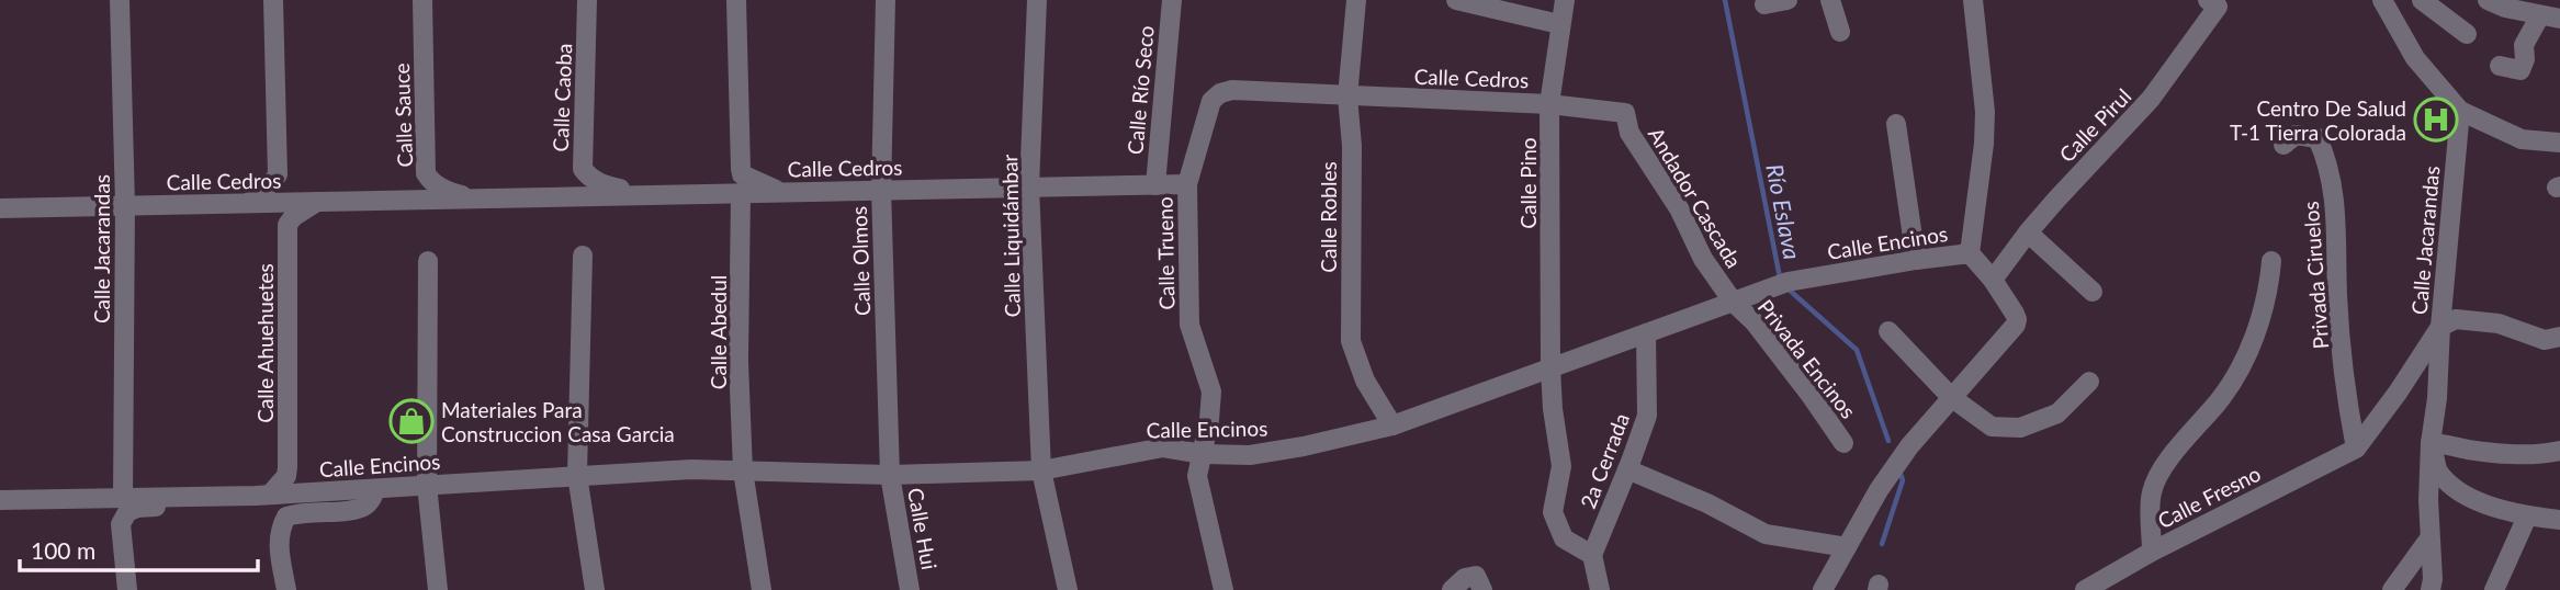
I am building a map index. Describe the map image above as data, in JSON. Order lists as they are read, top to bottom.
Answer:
{
  "streets": {
    "street": [
      "Calle Cedros",
      "Calle Río Seco",
      "Calle Caoba",
      "Calle Sauce",
      "Calle Pirul",
      "Calle Pino",
      "Andador Cascada",
      "Calle Robles",
      "Calle Liquidámbar",
      "Calle Jacarandas",
      "Calle Encinos",
      "Calle Trueno",
      "Calle Olmos",
      "Privada Ciruelos",
      "Calle Abedul",
      "Calle Ahuehuetes",
      "Privada Encinos",
      "2a Cerrada",
      "Calle Fresno",
      "Calle Hui"
    ]
  },
  "crossings": [
    ["Calle Cedros", "Calle Río Seco"],
    ["Calle Cedros", "Calle Caoba"],
    ["Calle Cedros", "Calle Sauce"],
    ["Calle Cedros", "Calle Pino"],
    ["Calle Cedros", "Andador Cascada"],
    ["Calle Cedros", "Calle Robles"],
    ["Calle Cedros", "Calle Liquidámbar"],
    ["Calle Cedros", "Calle Jacarandas"],
    ["Calle Cedros", "Calle Trueno"],
    ["Calle Cedros", "Calle Olmos"],
    ["Calle Cedros", "Calle Abedul"],
    ["Calle Cedros", "Calle Ahuehuetes"],
    ["Calle Pirul", "Calle Encinos"],
    ["Calle Pino", "Calle Encinos"],
    ["Calle Pino", "2a Cerrada"],
    ["Andador Cascada", "Calle Encinos"],
    ["Andador Cascada", "Privada Encinos"],
    ["Calle Robles", "Calle Encinos"],
    ["Calle Liquidámbar", "Calle Encinos"],
    ["Calle Jacarandas", "Calle Encinos"],
    ["Calle Jacarandas", "Privada Ciruelos"],
    ["Calle Jacarandas", "Calle Fresno"],
    ["Calle Encinos", "Calle Trueno"],
    ["Calle Encinos", "Calle Olmos"],
    ["Calle Encinos", "Calle Abedul"],
    ["Calle Encinos", "Calle Ahuehuetes"],
    ["Calle Encinos", "Privada Encinos"],
    ["Calle Encinos", "2a Cerrada"],
    ["Calle Encinos", "Calle Hui"],
    ["Calle Olmos", "Calle Hui"],
    ["Privada Ciruelos", "Calle Fresno"]
  ],
  "water": ["Río Eslava"],
  "places": {
    "hospital": ["Centro De Salud T-1 Tierra Colorada"],
    "shop": ["Materiales Para Construccion Casa Garcia"]
  },
  "scale_bar": "100 m"
}
